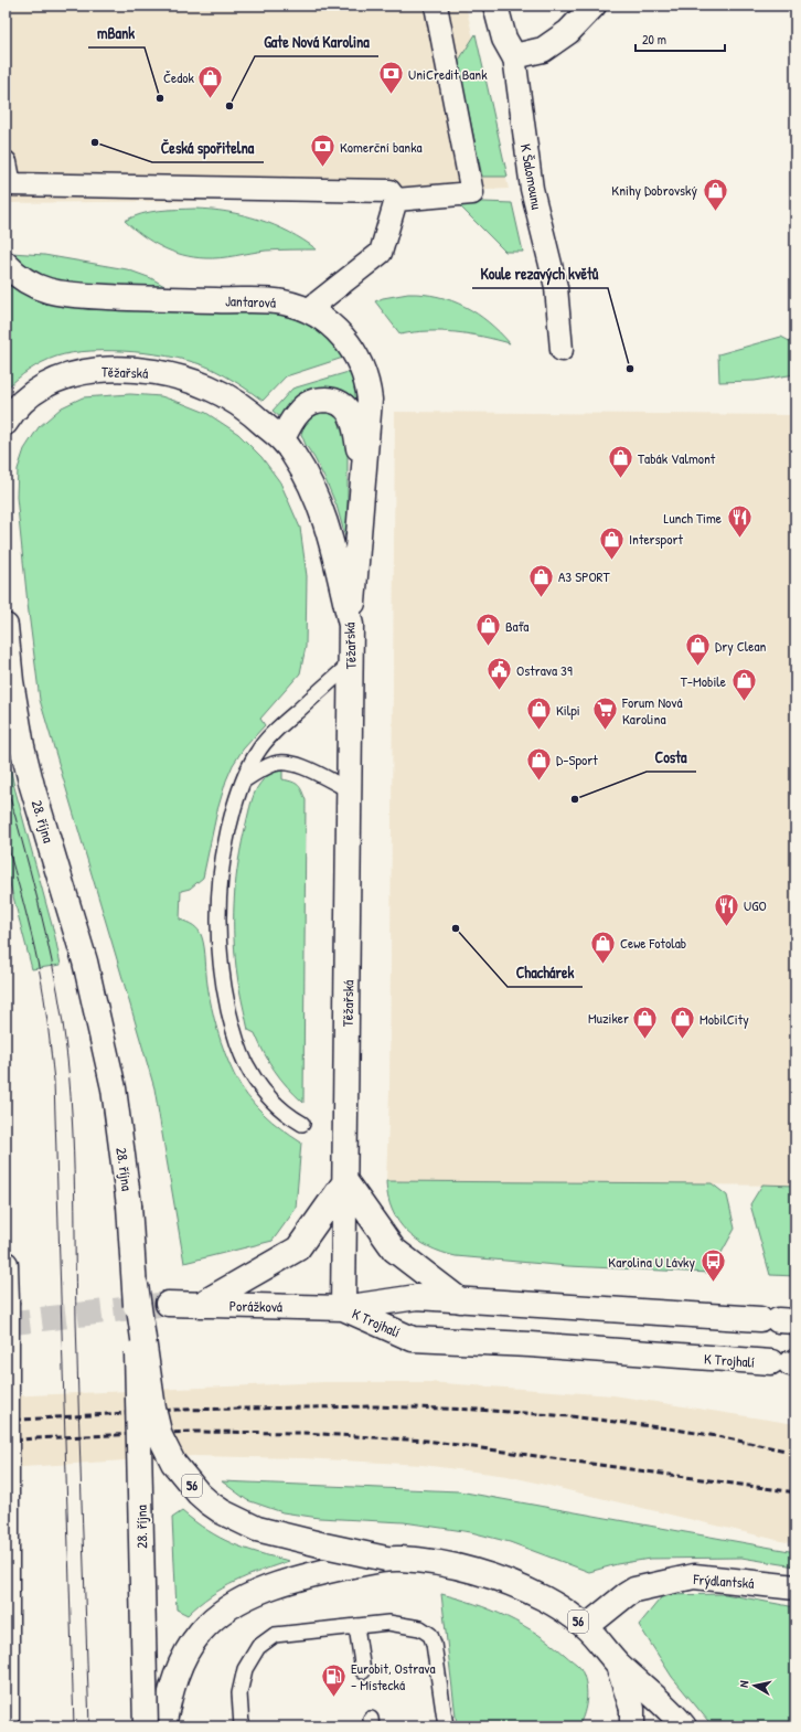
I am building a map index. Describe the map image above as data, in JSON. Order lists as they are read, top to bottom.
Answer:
{
  "streets": {
    "main road": [
      "K Šalomounu",
      "Jantarová",
      "Těžařská",
      "28. října",
      "Porážková",
      "K Trojhalí",
      "56",
      "Frýdlantská"
    ]
  },
  "crossings": [
    ["Jantarová", "Těžařská"],
    ["Těžařská", "Porážková"],
    ["Těžařská", "K Trojhalí"],
    ["28. října", "56"],
    ["Porážková", "K Trojhalí"],
    ["56", "Frýdlantská"]
  ],
  "places": {
    "bank": ["UniCredit Bank", "Komerční banka"],
    "other": [
      "mBank",
      "Gate Nová Karolina",
      "Česká spořitelna",
      "Koule rezavých květů",
      "Costa",
      "Chachárek"
    ],
    "shop": [
      "Čedok",
      "Knihy Dobrovský",
      "Tabák Valmont",
      "Intersport",
      "A3 SPORT",
      "Baťa",
      "Dry Clean",
      "T-Mobile",
      "Kilpi",
      "D-Sport",
      "Cewe Fotolab",
      "Muziker",
      "MobilCity"
    ],
    "restaurant": ["Lunch Time", "UGO"],
    "public building": ["Ostrava 39"],
    "supermarket": ["Forum Nová Karolina"],
    "bus stop": ["Karolina U Lávky"],
    "fuel station": ["Eurobit, Ostrava - Místecká"]
  },
  "scale_bar": "20 m",
  "north": "left"
}
